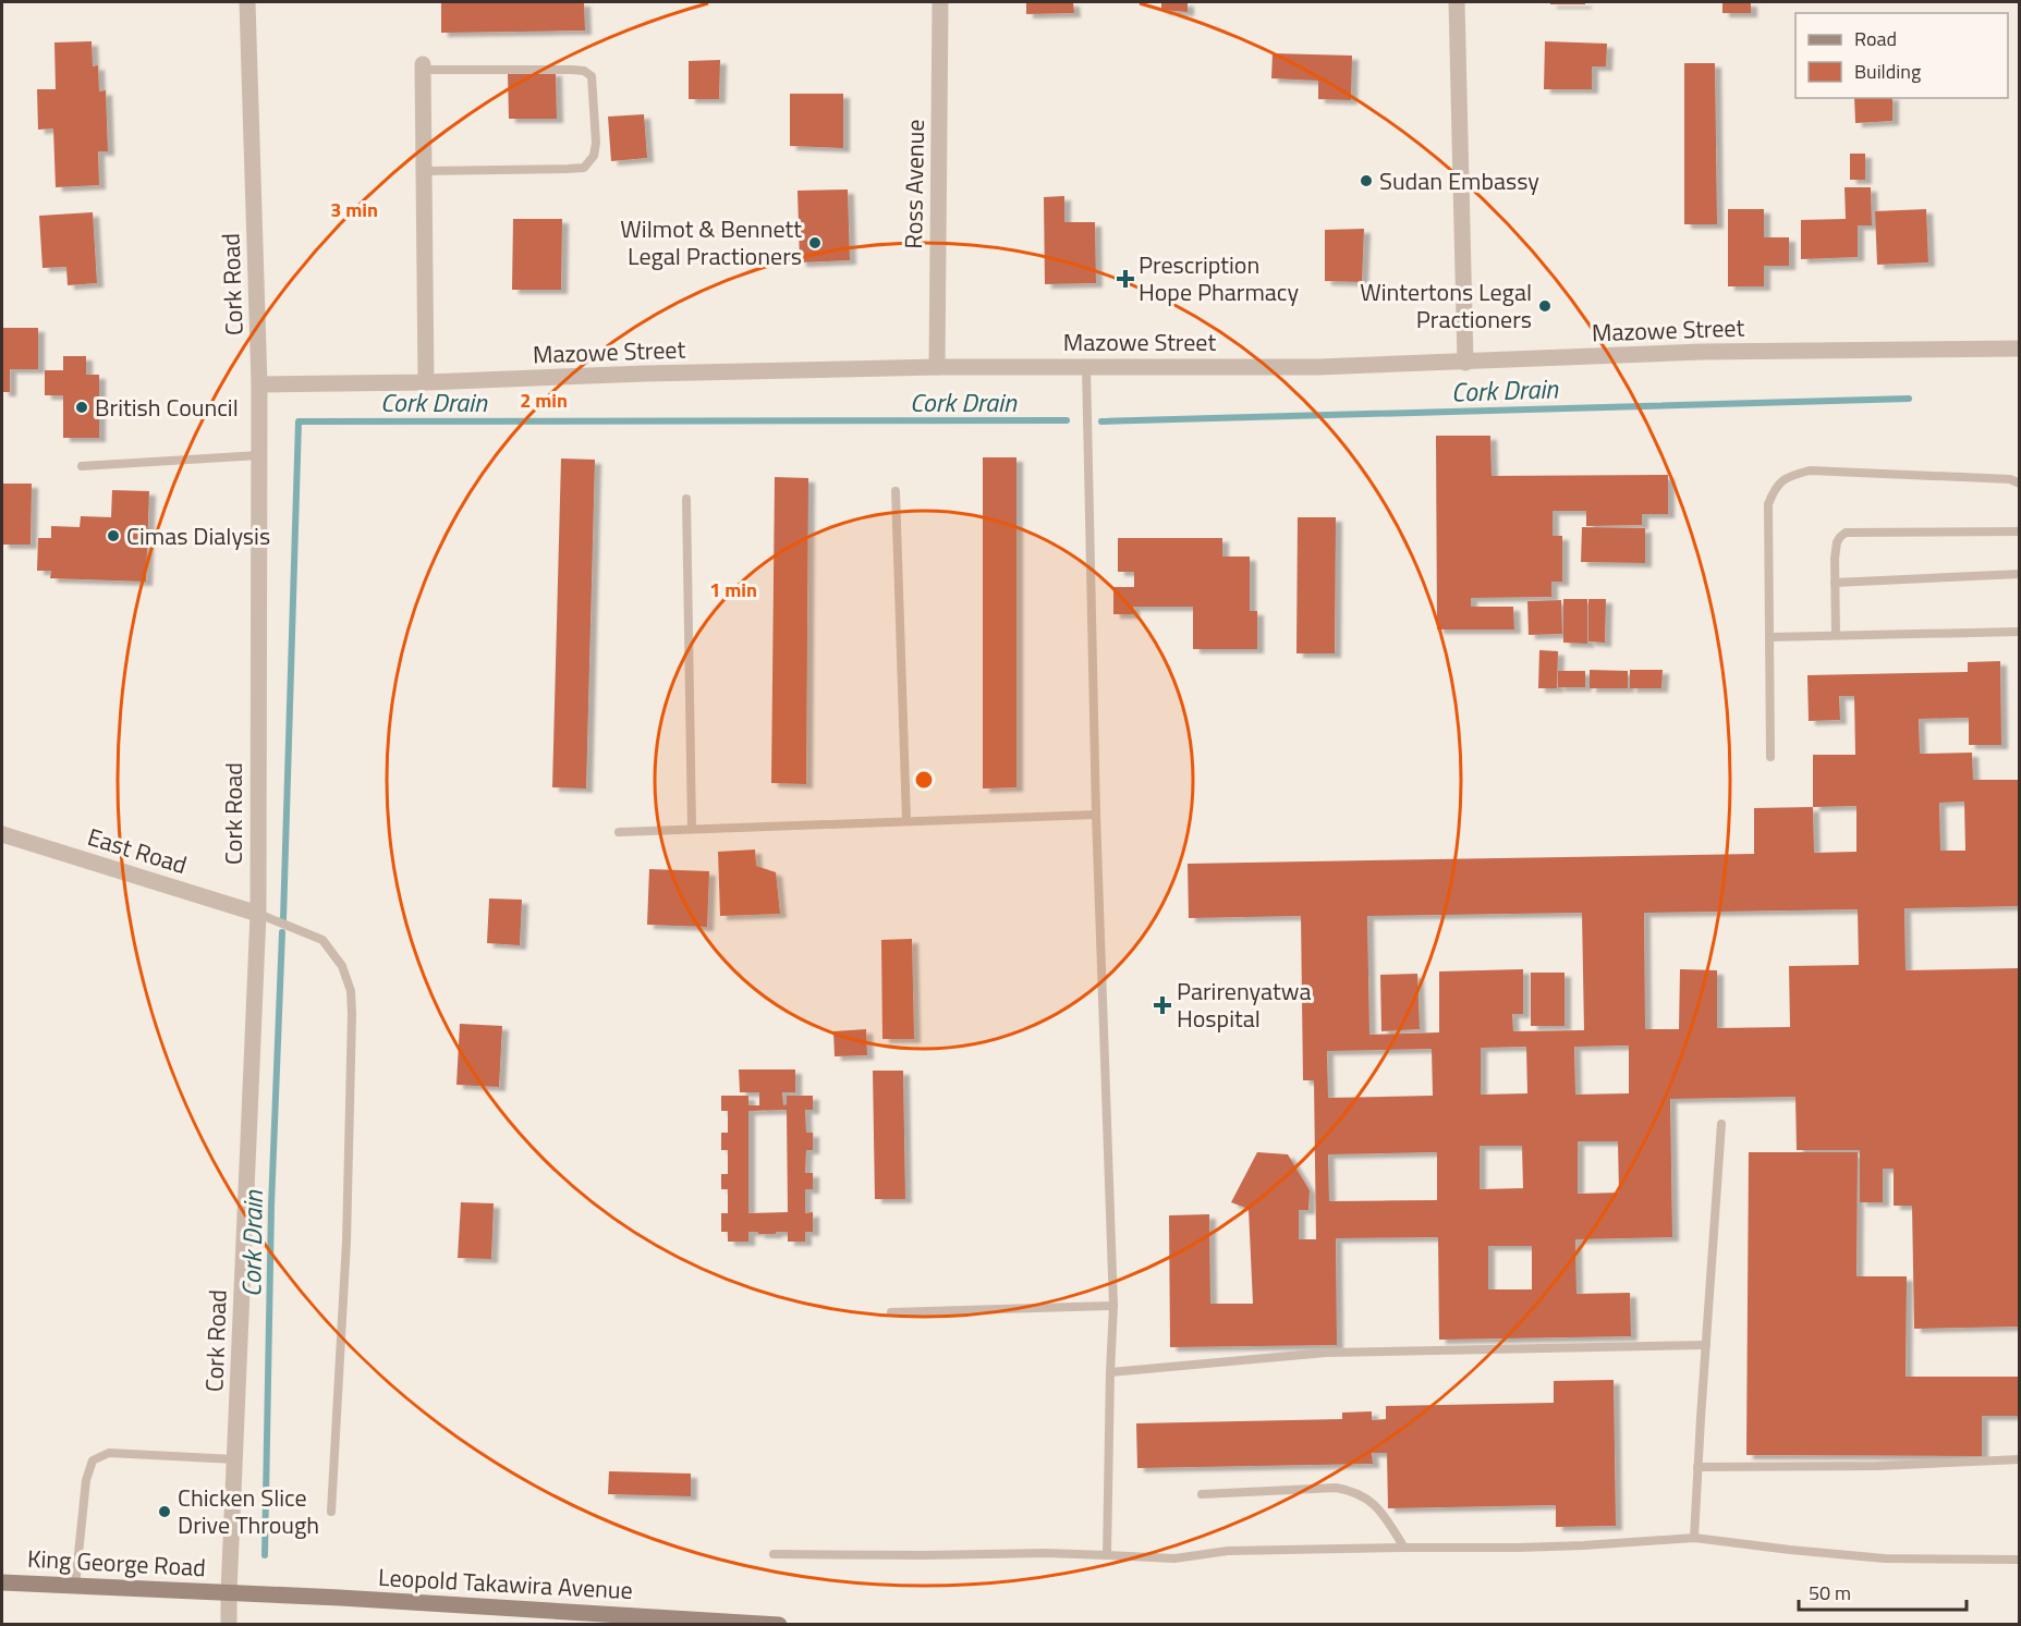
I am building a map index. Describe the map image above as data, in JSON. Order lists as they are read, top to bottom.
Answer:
{
  "streets": {
    "main road": ["King George Road", "Leopold Takawira Avenue"],
    "street": [
      "Ross Avenue",
      "Cork Road",
      "Mazowe Street",
      "East Road"
    ]
  },
  "crossings": [
    ["Ross Avenue", "Mazowe Street"],
    ["Cork Road", "Mazowe Street"],
    ["Cork Road", "East Road"],
    ["Cork Road", "King George Road"],
    ["Cork Road", "Leopold Takawira Avenue"],
    ["King George Road", "Leopold Takawira Avenue"]
  ],
  "water": ["Cork Drain"],
  "places": {
    "other": [
      "Sudan Embassy",
      "Wilmot & Bennett Legal Practioners",
      "Wintertons Legal Practioners",
      "British Council",
      "Cimas Dialysis",
      "Chicken Slice Drive Through"
    ],
    "health": ["Prescription Hope Pharmacy", "Parirenyatwa Hospital"]
  },
  "legend": ["Road", "Building"],
  "scale_bar": "50 m",
  "rings": ["3 min", "2 min", "1 min"]
}
